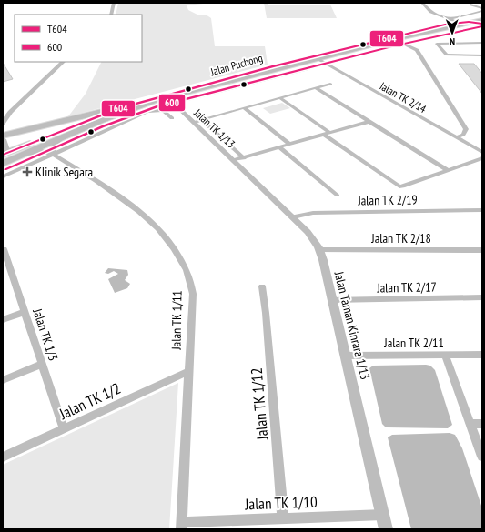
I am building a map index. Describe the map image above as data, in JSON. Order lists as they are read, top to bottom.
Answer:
{
  "streets": {
    "main road": ["Jalan Puchong"],
    "street": [
      "Jalan TK 2/14",
      "Jalan TK 1/13",
      "Jalan TK 2/19",
      "Jalan TK 2/18",
      "Jalan TK 2/17",
      "Jalan TK 1/11",
      "Jalan Taman Kinrara 1/13",
      "Jalan TK 1/3",
      "Jalan TK 2/11",
      "Jalan TK 1/2",
      "Jalan TK 1/12",
      "Jalan TK 1/10"
    ]
  },
  "crossings": [
    ["Jalan Puchong", "Jalan TK 2/14"],
    ["Jalan Puchong", "Jalan TK 1/13"],
    ["Jalan TK 1/13", "Jalan Taman Kinrara 1/13"],
    ["Jalan TK 2/19", "Jalan Taman Kinrara 1/13"],
    ["Jalan TK 2/18", "Jalan Taman Kinrara 1/13"],
    ["Jalan TK 2/17", "Jalan Taman Kinrara 1/13"],
    ["Jalan TK 1/11", "Jalan TK 1/2"],
    ["Jalan TK 1/11", "Jalan TK 1/10"],
    ["Jalan Taman Kinrara 1/13", "Jalan TK 2/11"],
    ["Jalan Taman Kinrara 1/13", "Jalan TK 1/10"],
    ["Jalan TK 1/3", "Jalan TK 1/2"],
    ["Jalan TK 1/12", "Jalan TK 1/10"]
  ],
  "places": {
    "health": ["Klinik Segara"]
  },
  "lines": ["transit line T604", "transit line 600"],
  "legend": ["T604", "600"],
  "north": "bottom"
}
